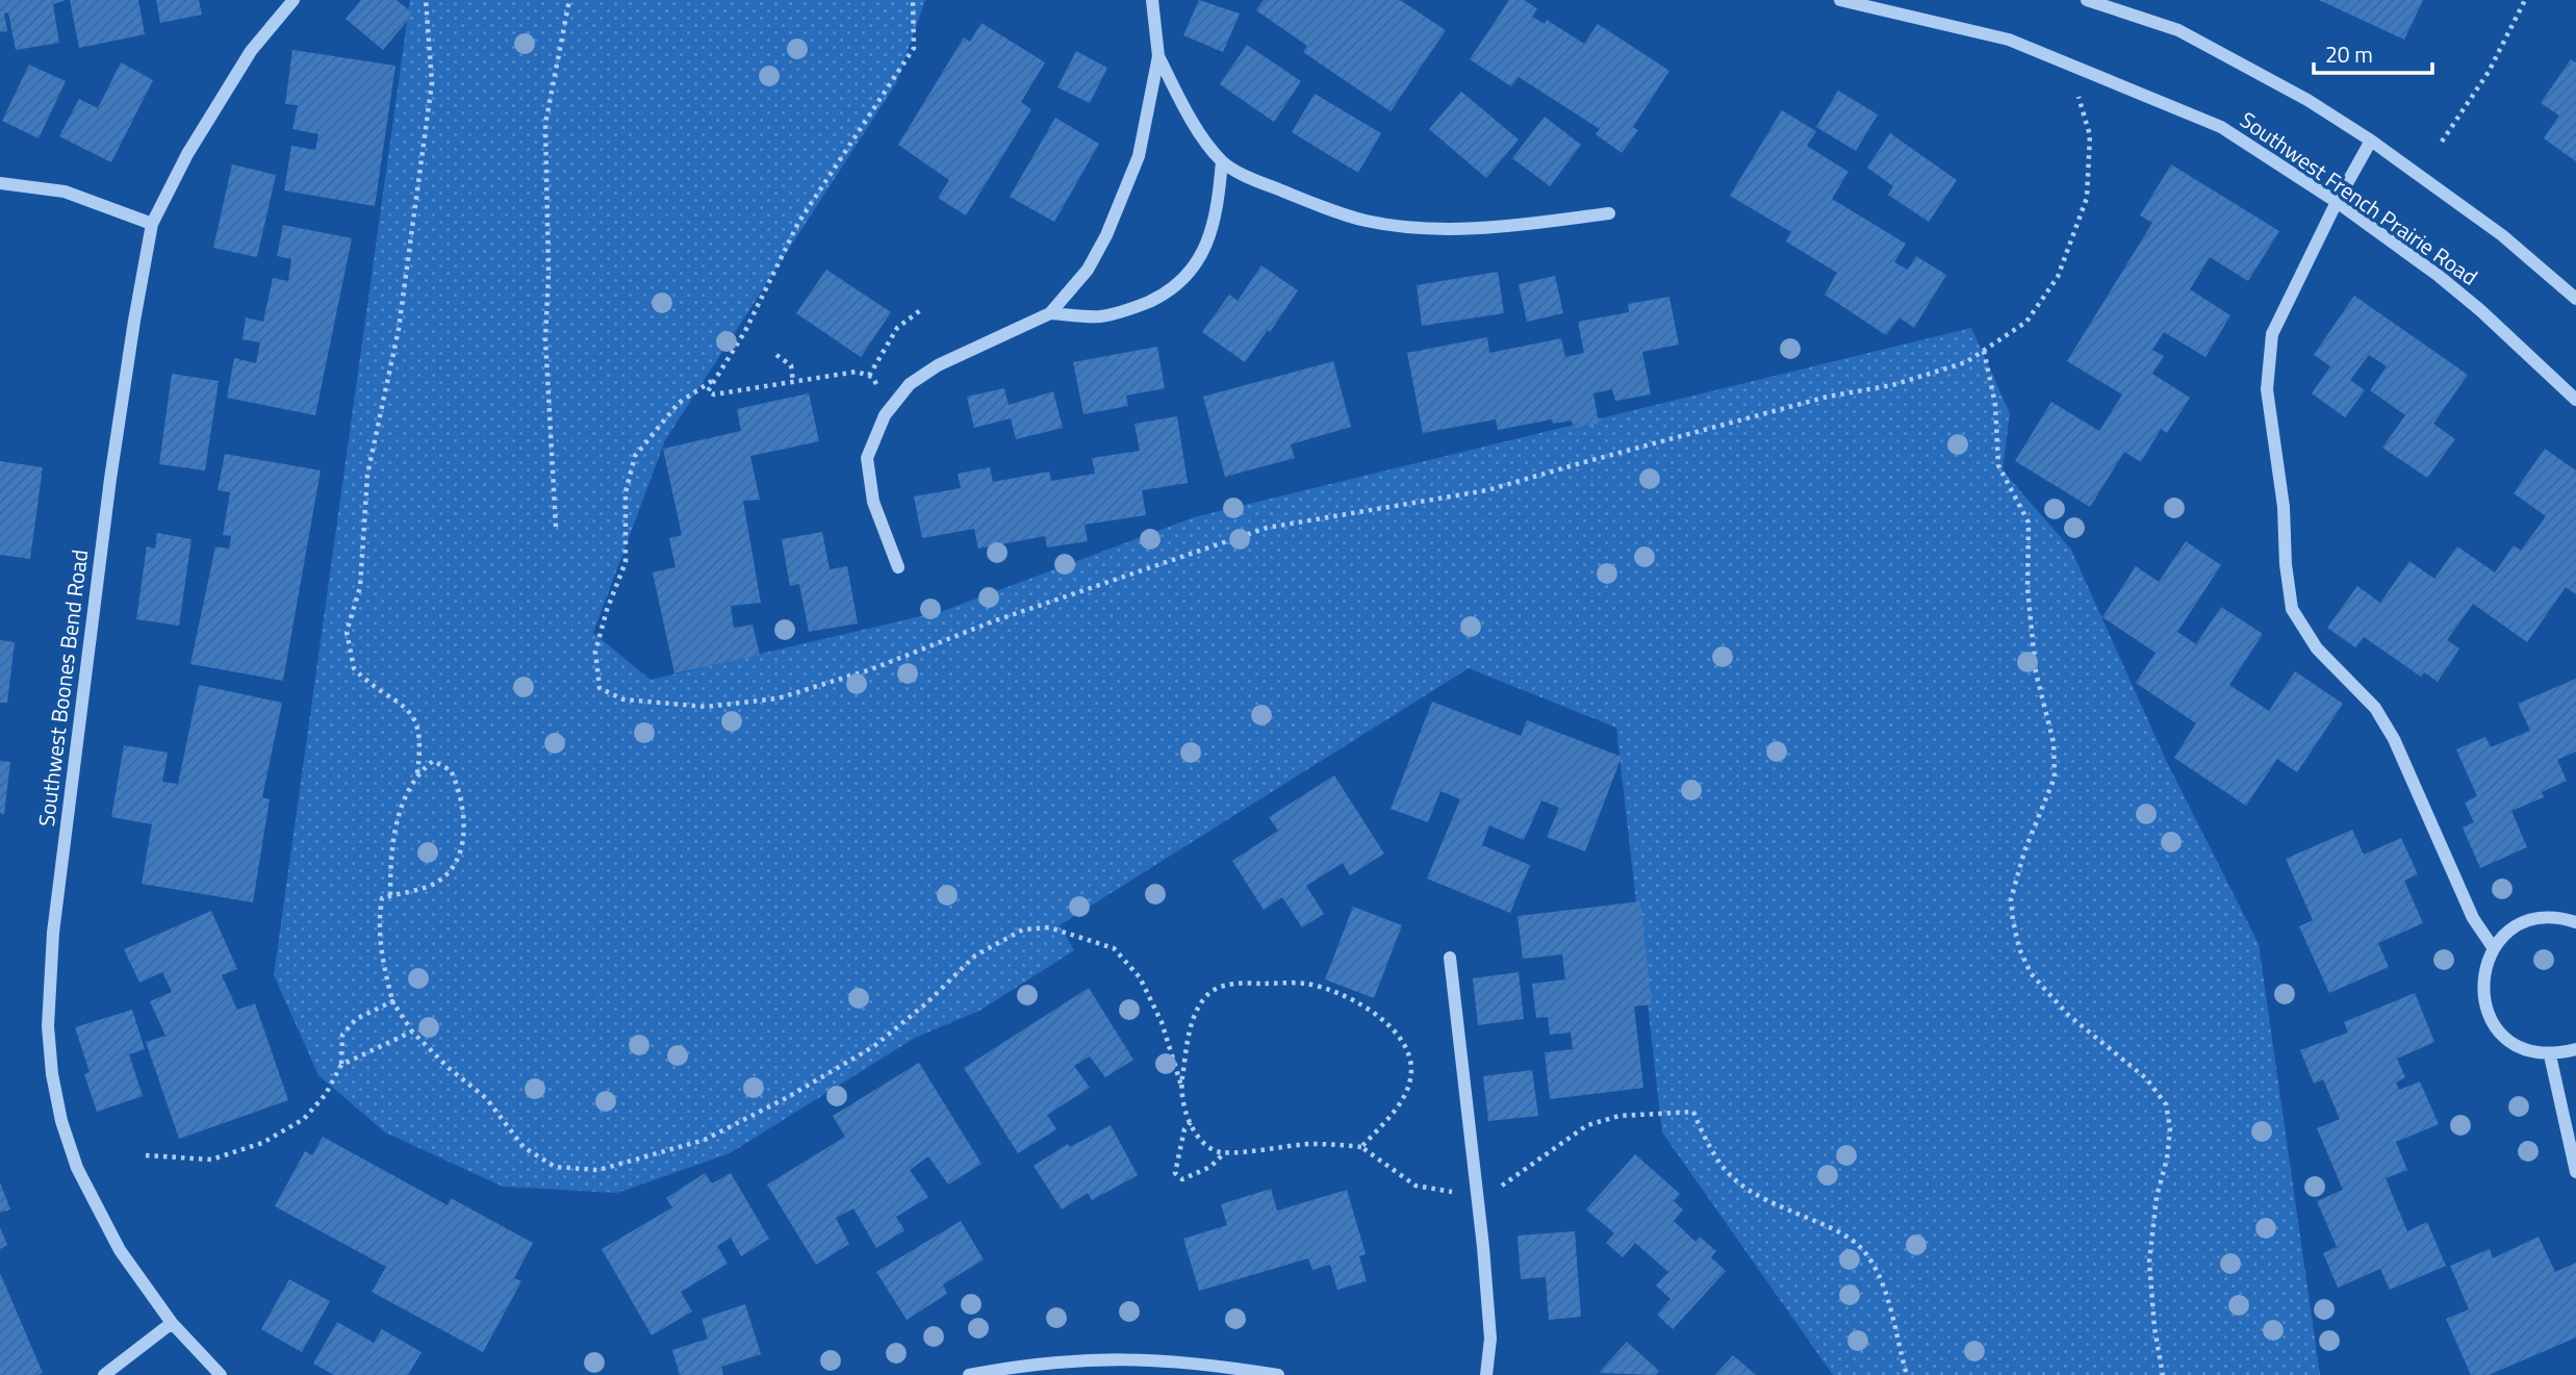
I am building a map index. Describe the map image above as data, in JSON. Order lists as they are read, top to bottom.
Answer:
{
  "streets": {
    "street": ["Southwest French Prairie Road", "Southwest Boones Bend Road"]
  },
  "scale_bar": "20 m"
}
